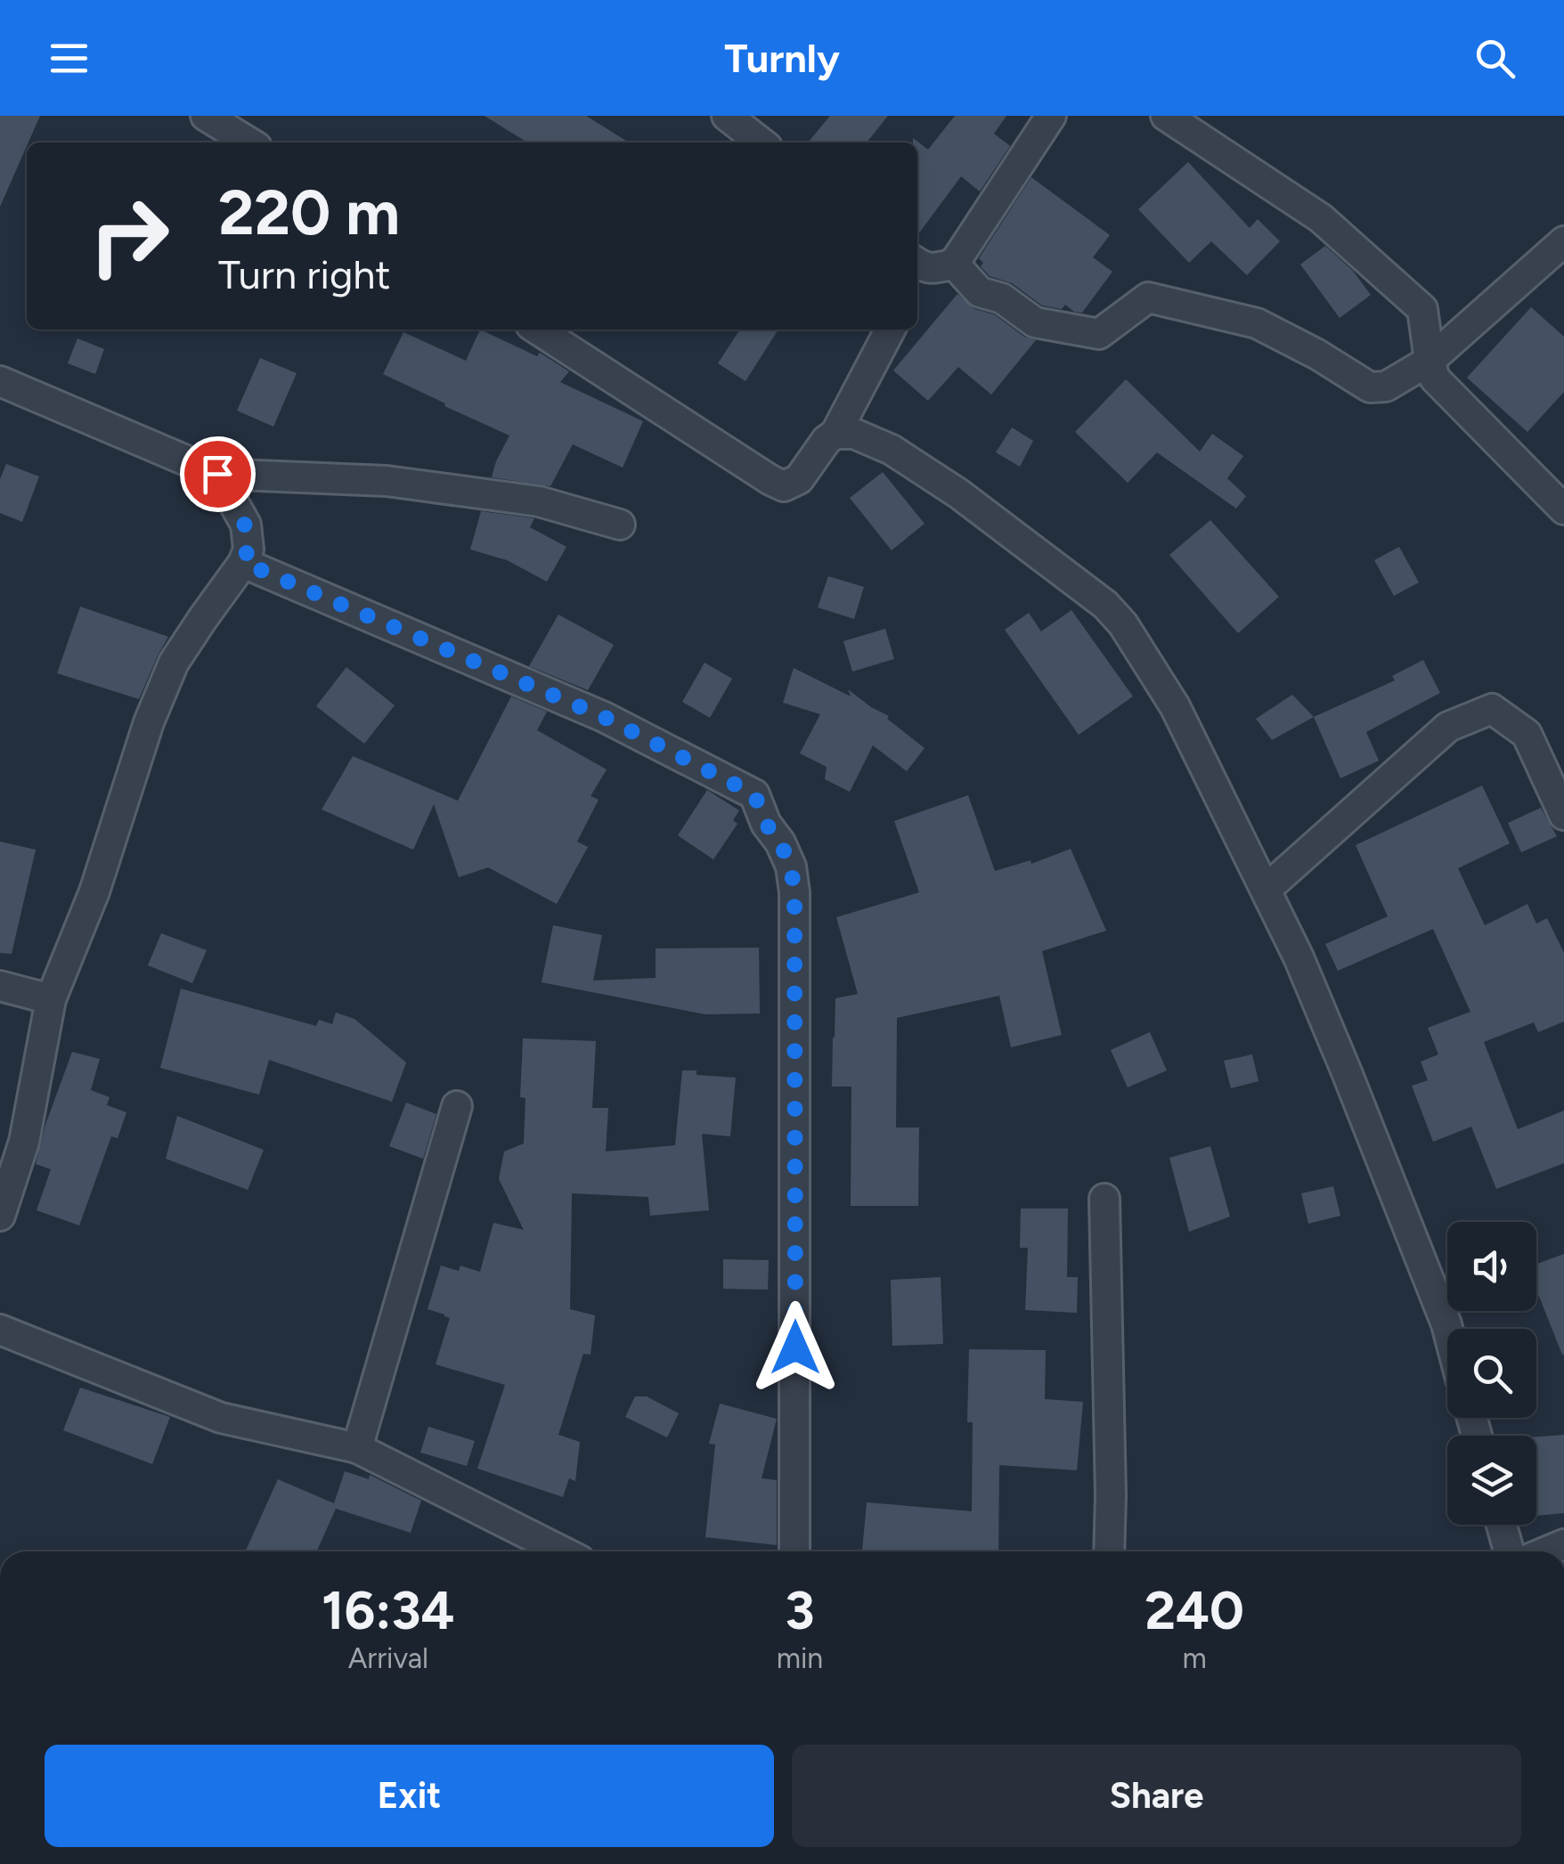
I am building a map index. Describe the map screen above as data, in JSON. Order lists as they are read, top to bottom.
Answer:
{
  "page": {
    "header": "Turnly",
    "turn": ["220 m", "Turn right"],
    "eta": [
      "16:34",
      "Arrival",
      "3",
      "min",
      "240",
      "m"
    ],
    "buttons": ["Exit", "Share"]
  }
}
